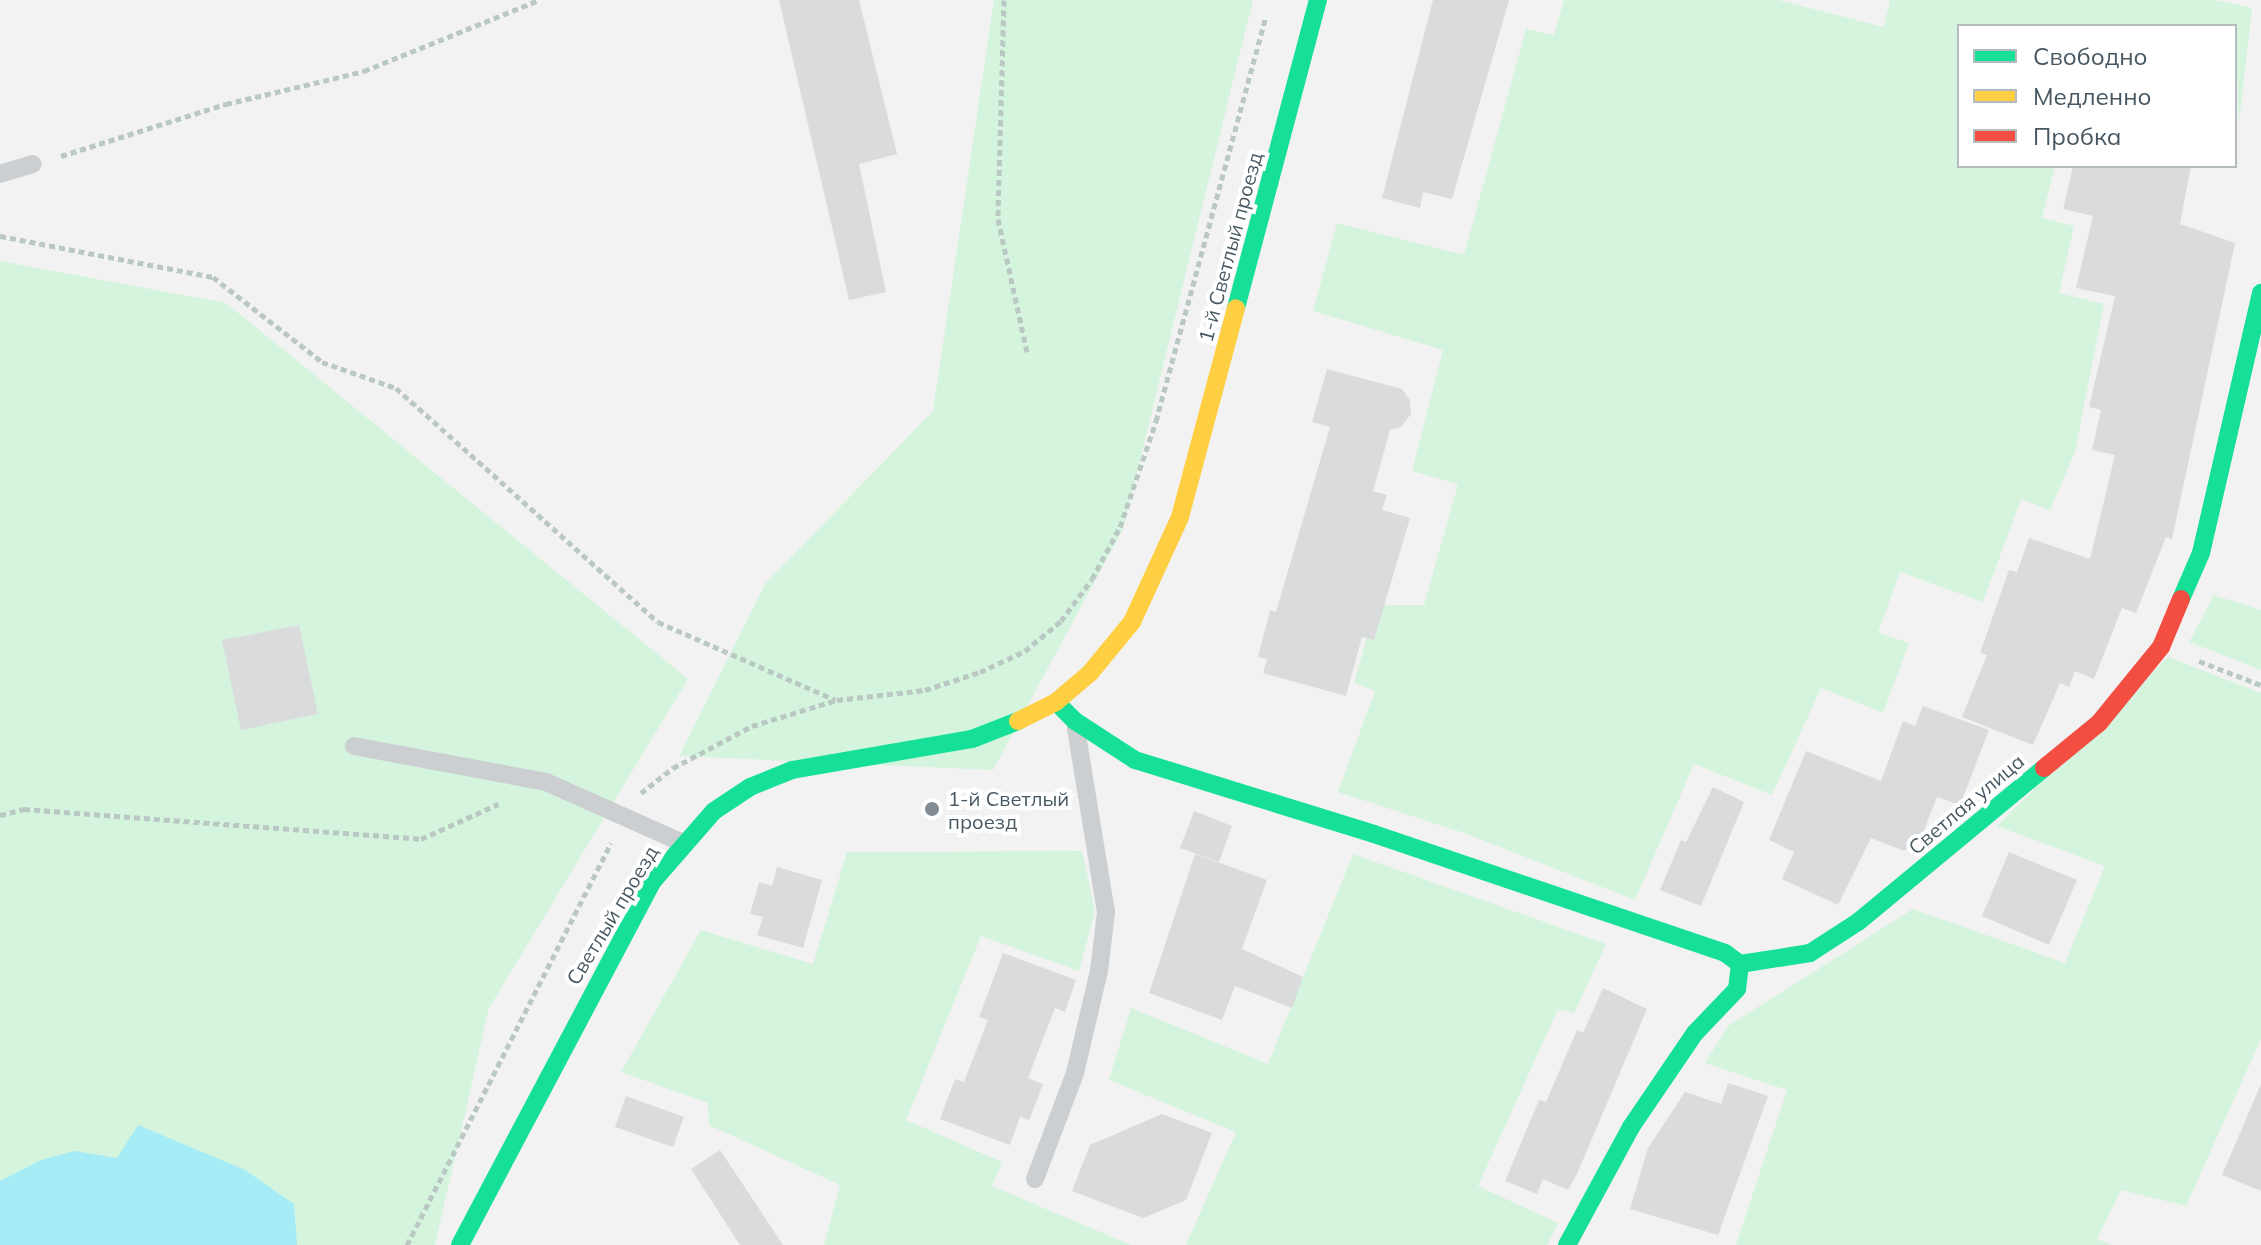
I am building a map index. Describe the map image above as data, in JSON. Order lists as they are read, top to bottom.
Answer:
{
  "streets": {
    "street": ["1-й Светлый проезд", "Светлая улица", "Светлый проезд"]
  },
  "crossings": [
    ["1-й Светлый проезд", "Светлый проезд"]
  ],
  "places": ["1-й Светлый проезд"],
  "legend": ["Свободно", "Медленно", "Пробка"]
}
